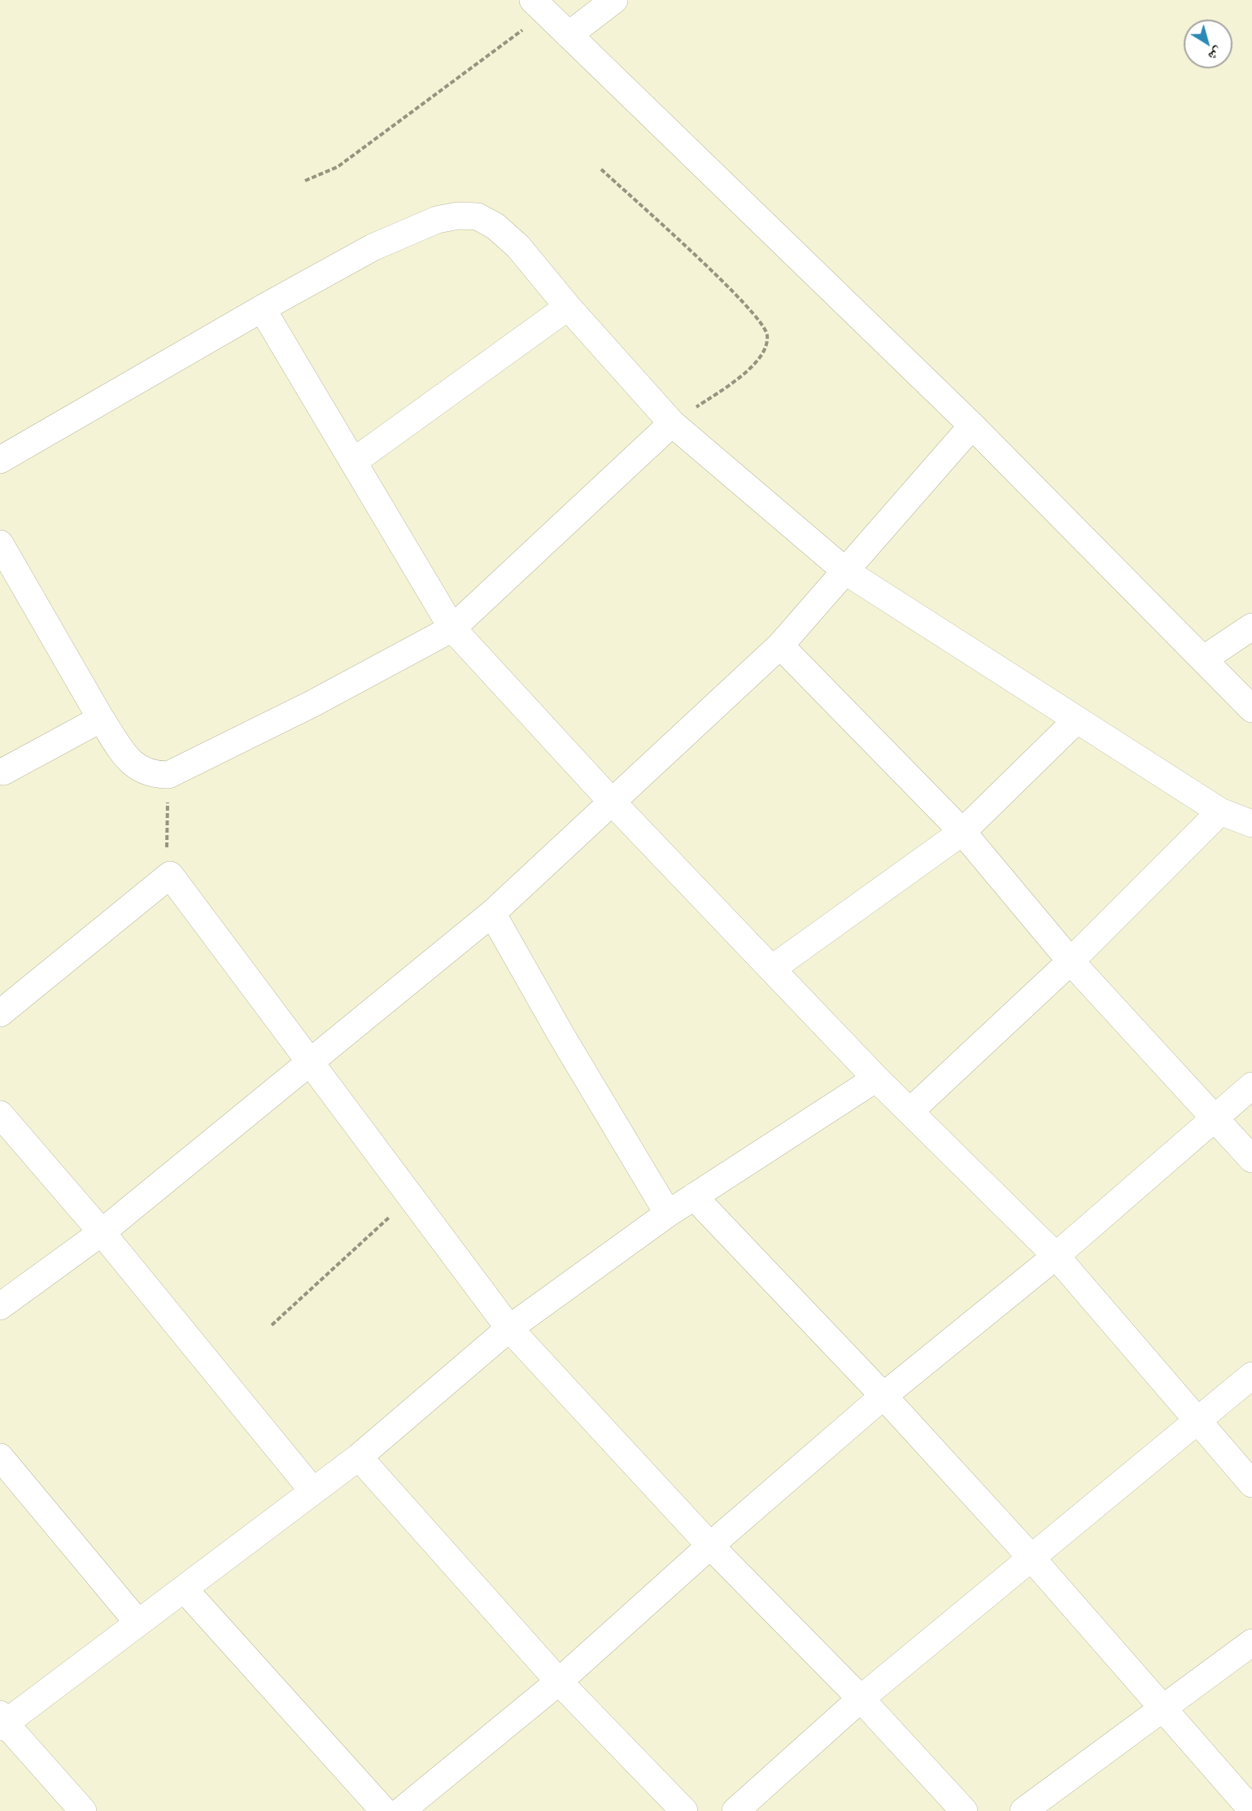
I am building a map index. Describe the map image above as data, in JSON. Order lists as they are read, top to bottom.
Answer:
{
  "north": "bottom right"
}
